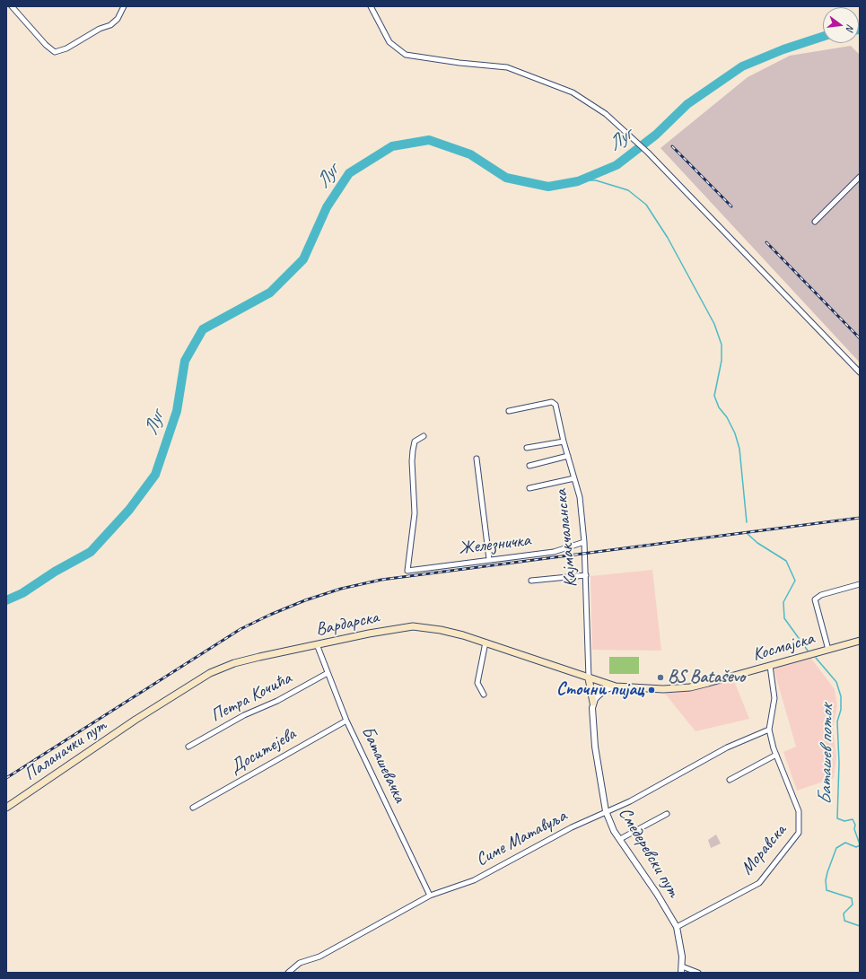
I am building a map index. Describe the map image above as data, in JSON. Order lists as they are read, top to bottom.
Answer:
{
  "streets": {
    "main road": ["Вардарска", "Космајска", "Паланачки пут"],
    "street": [
      "Кајмакчаланска",
      "Железничка",
      "Петра Кочића",
      "Доситејева",
      "Баташевачка",
      "Симе Матавуља",
      "Моравска",
      "Смедеревски пут"
    ]
  },
  "crossings": [
    ["Кајмакчаланска", "Железничка"],
    ["Кајмакчаланска", "Вардарска"],
    ["Кајмакчаланска", "Космајска"],
    ["Вардарска", "Космајска"],
    ["Вардарска", "Паланачки пут"],
    ["Вардарска", "Баташевачка"],
    ["Космајска", "Моравска"],
    ["Петра Кочића", "Баташевачка"],
    ["Доситејева", "Баташевачка"],
    ["Баташевачка", "Симе Матавуља"],
    ["Симе Матавуља", "Моравска"],
    ["Симе Матавуља", "Смедеревски пут"],
    ["Моравска", "Смедеревски пут"]
  ],
  "water": ["Луг", "Баташев поток"],
  "places": ["BS Bataševo", "Сточни пијац"],
  "north": "right"
}
